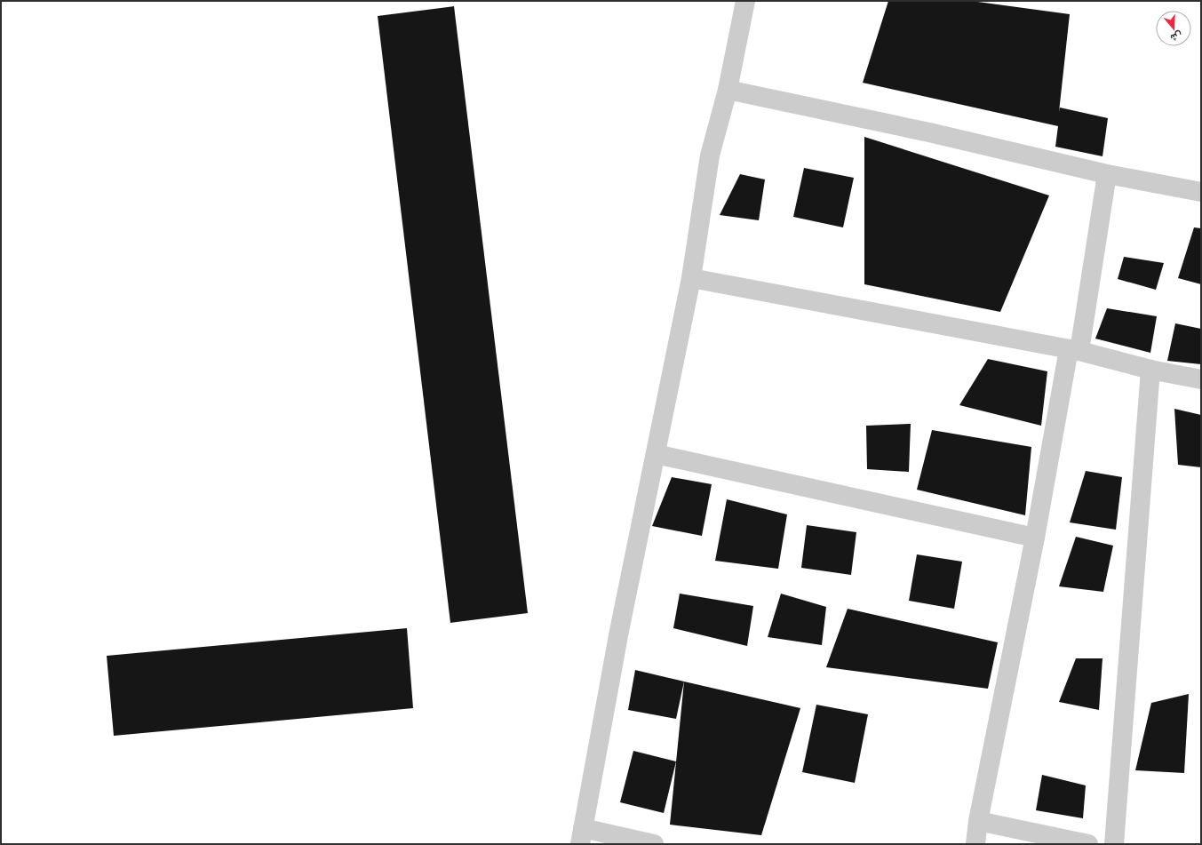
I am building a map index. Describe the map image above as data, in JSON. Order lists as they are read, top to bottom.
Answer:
{
  "north": "bottom"
}
